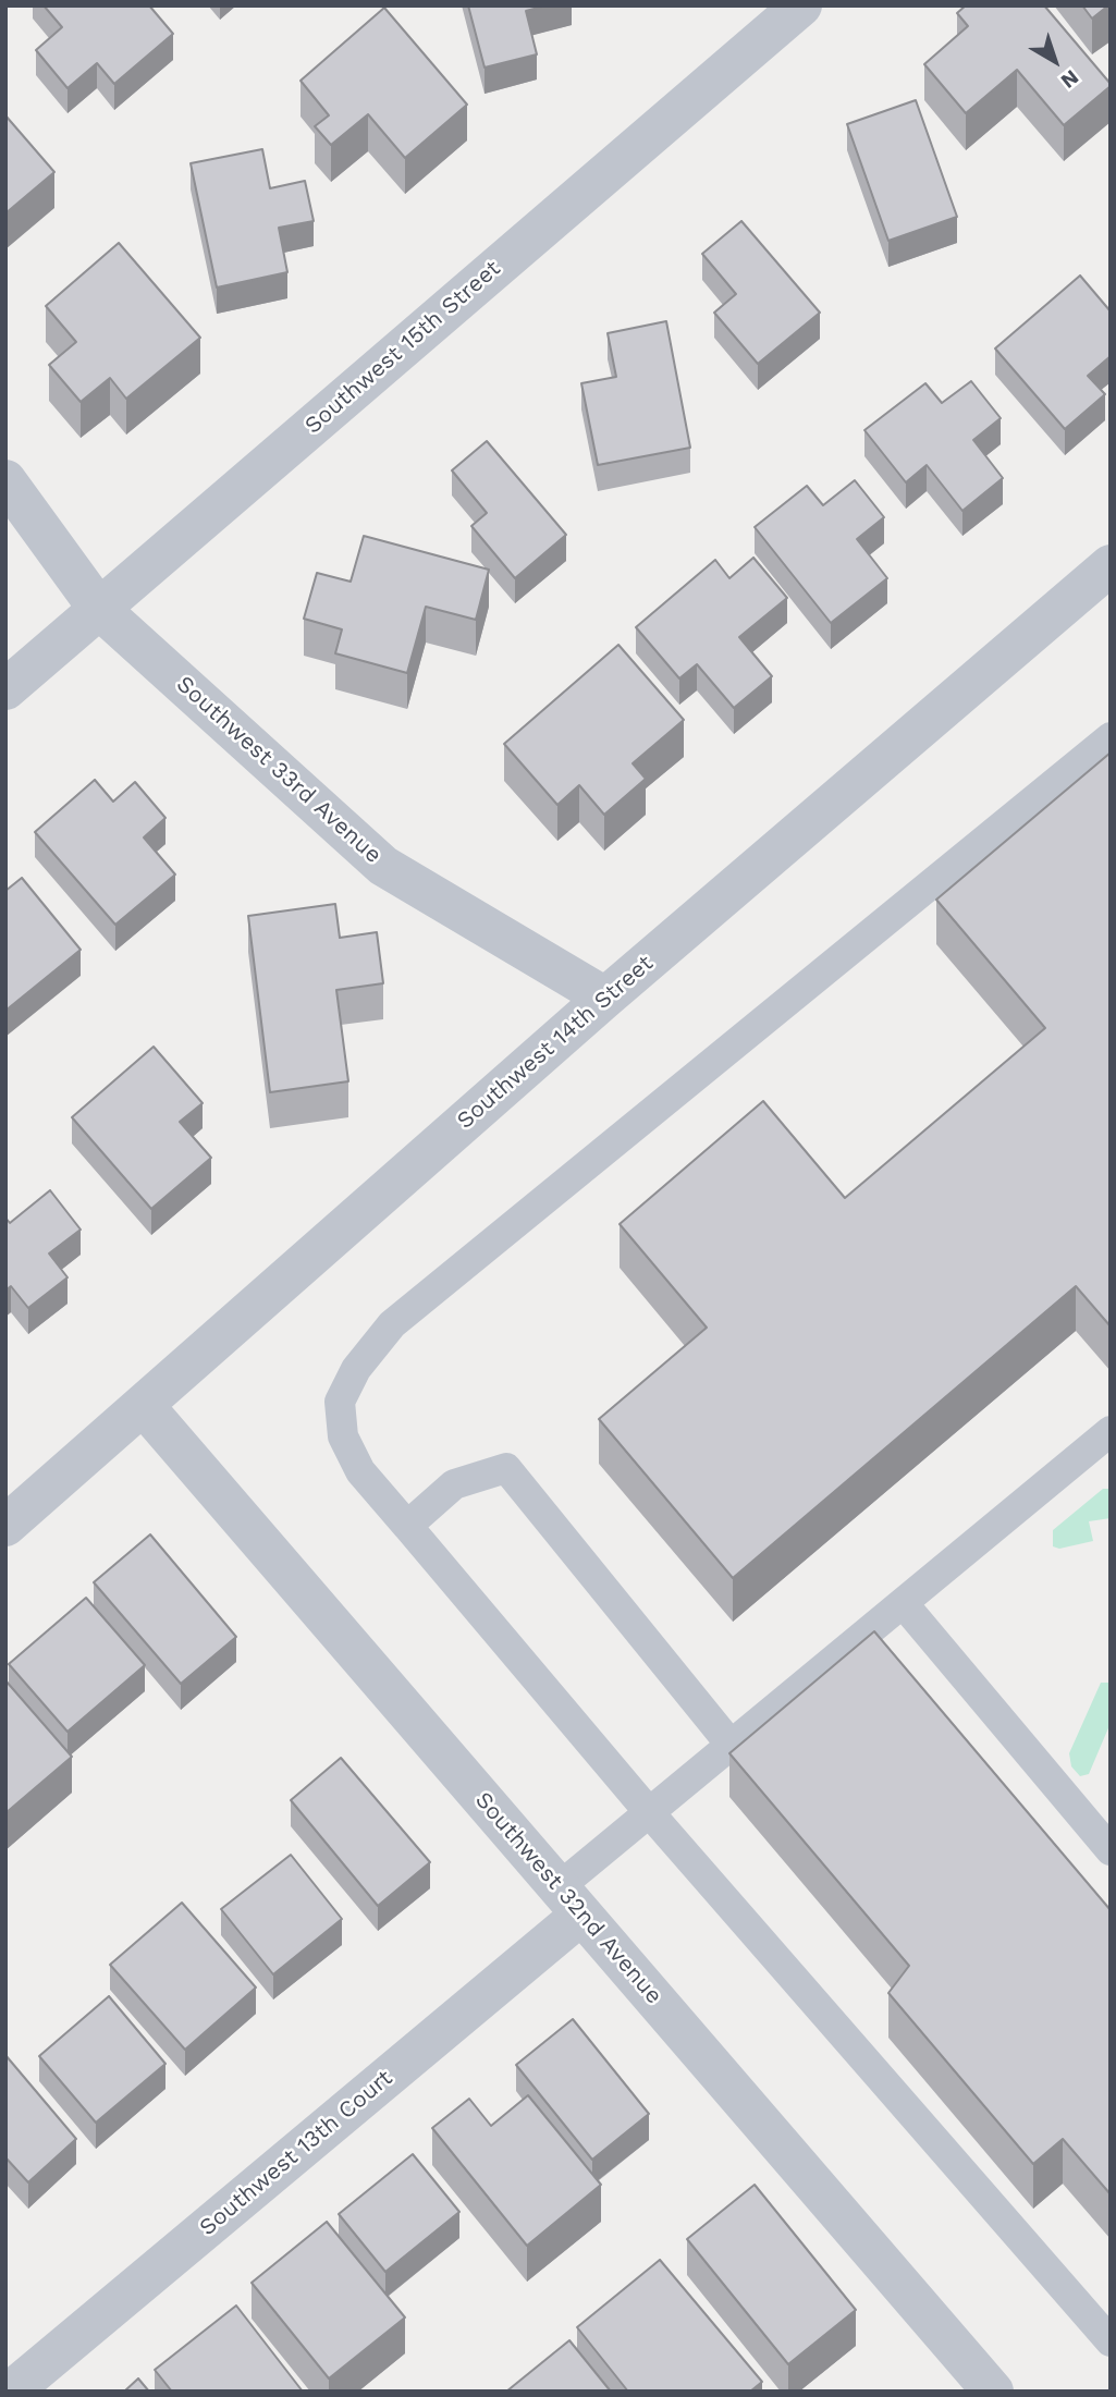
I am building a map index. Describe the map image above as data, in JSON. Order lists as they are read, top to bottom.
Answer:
{
  "streets": {
    "street": [
      "Southwest 15th Street",
      "Southwest 33rd Avenue",
      "Southwest 14th Street",
      "Southwest 32nd Avenue",
      "Southwest 13th Court"
    ]
  },
  "crossings": [
    ["Southwest 15th Street", "Southwest 33rd Avenue"],
    ["Southwest 33rd Avenue", "Southwest 14th Street"],
    ["Southwest 14th Street", "Southwest 32nd Avenue"],
    ["Southwest 32nd Avenue", "Southwest 13th Court"]
  ],
  "north": "bottom right"
}
